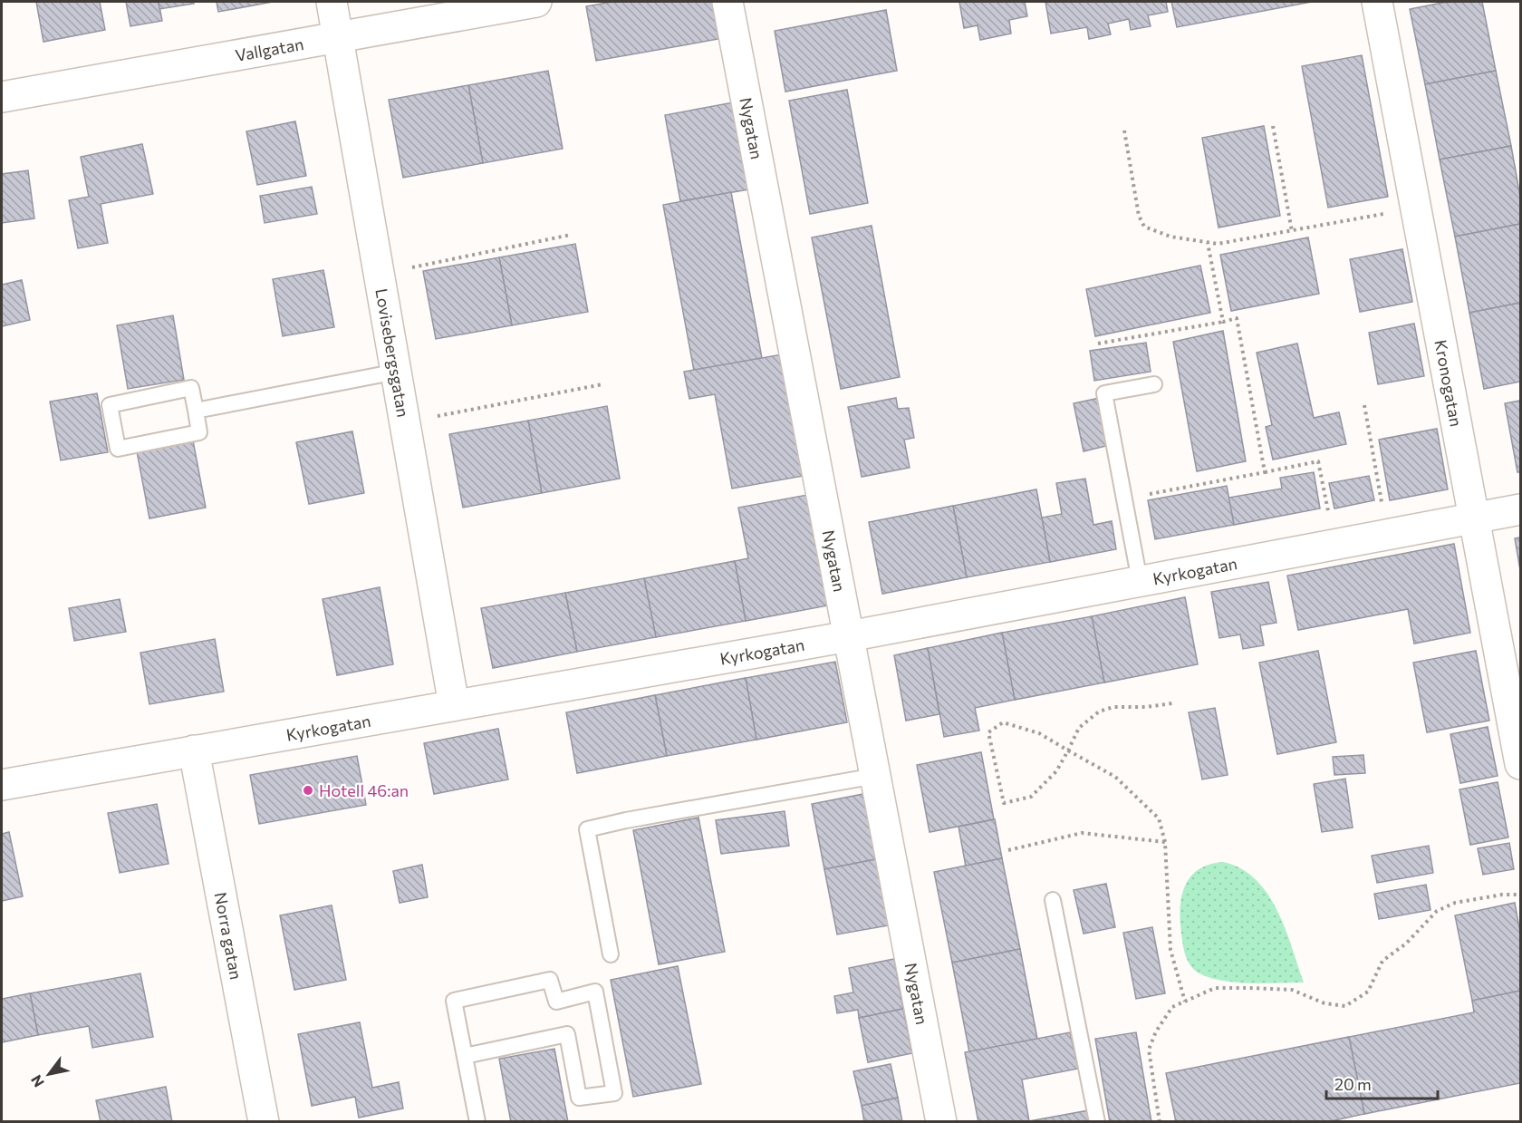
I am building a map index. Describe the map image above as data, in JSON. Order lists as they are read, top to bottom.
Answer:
{
  "streets": {
    "street": [
      "Vallgatan",
      "Nygatan",
      "Lovisebergsgatan",
      "Kronogatan",
      "Kyrkogatan",
      "Norra gatan"
    ]
  },
  "crossings": [
    ["Vallgatan", "Lovisebergsgatan"],
    ["Nygatan", "Kyrkogatan"],
    ["Lovisebergsgatan", "Kyrkogatan"],
    ["Kronogatan", "Kyrkogatan"],
    ["Kyrkogatan", "Norra gatan"]
  ],
  "places": ["Hotell 46:an"],
  "scale_bar": "20 m",
  "north": "bottom left"
}
